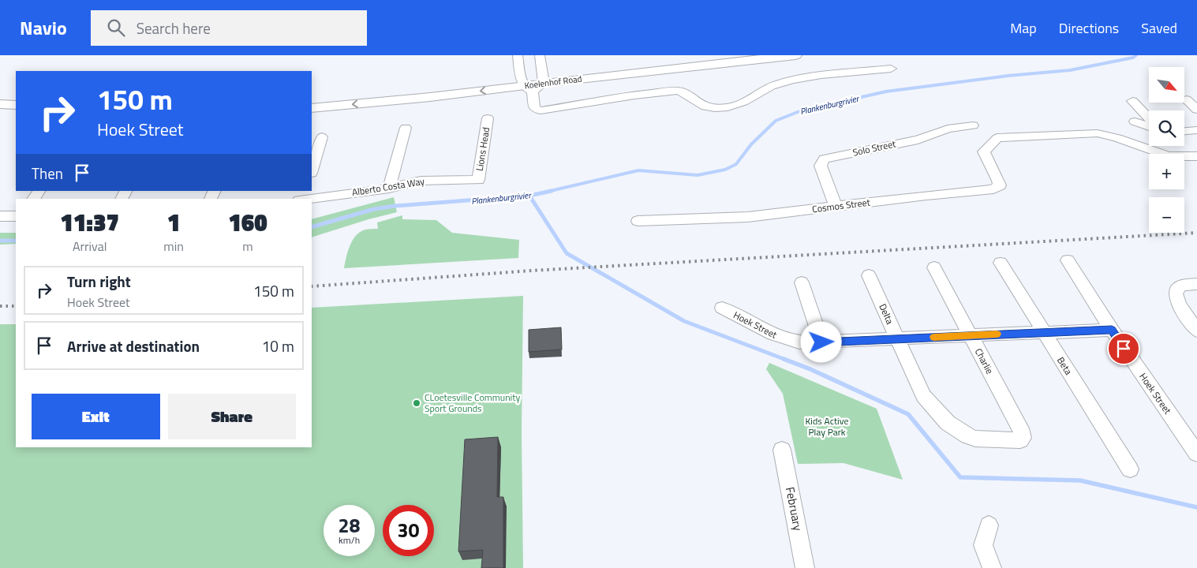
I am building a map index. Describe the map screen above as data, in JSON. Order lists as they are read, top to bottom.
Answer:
{
  "streets": {
    "main road": ["Koelenhof Road"],
    "street": [
      "Solo Street",
      "Lions Head",
      "Alberto Costa Way",
      "Cosmos Street",
      "Delta",
      "Hoek Street",
      "Charlie",
      "Beta",
      "February"
    ]
  },
  "crossings": [
    ["Solo Street", "Cosmos Street"],
    ["Lions Head", "Alberto Costa Way"],
    ["Delta", "Hoek Street"],
    ["Delta", "Charlie"],
    ["Hoek Street", "Charlie"],
    ["Hoek Street", "Beta"]
  ],
  "water": ["Plankenburgrivier"],
  "parks": ["Kids Active Play Park"],
  "places": ["CLoetesville Community Sport Grounds"],
  "north": "bottom right",
  "page": {
    "header": "Navio",
    "search": "Search here",
    "nav": ["Map", "Directions", "Saved"],
    "map_buttons": ["+", "−"],
    "turn": ["150 m", "Hoek Street"],
    "then": "Then",
    "eta": [
      "11:37",
      "Arrival",
      "1",
      "min",
      "160",
      "m"
    ],
    "list": [
      {
        "name": "Turn right",
        "note": "Hoek Street",
        "value": "150 m"
      },
      {
        "name": "Arrive at destination",
        "value": "10 m"
      }
    ],
    "buttons": ["Exit", "Share"],
    "speed": "28 km/h",
    "limit": "30"
  }
}
